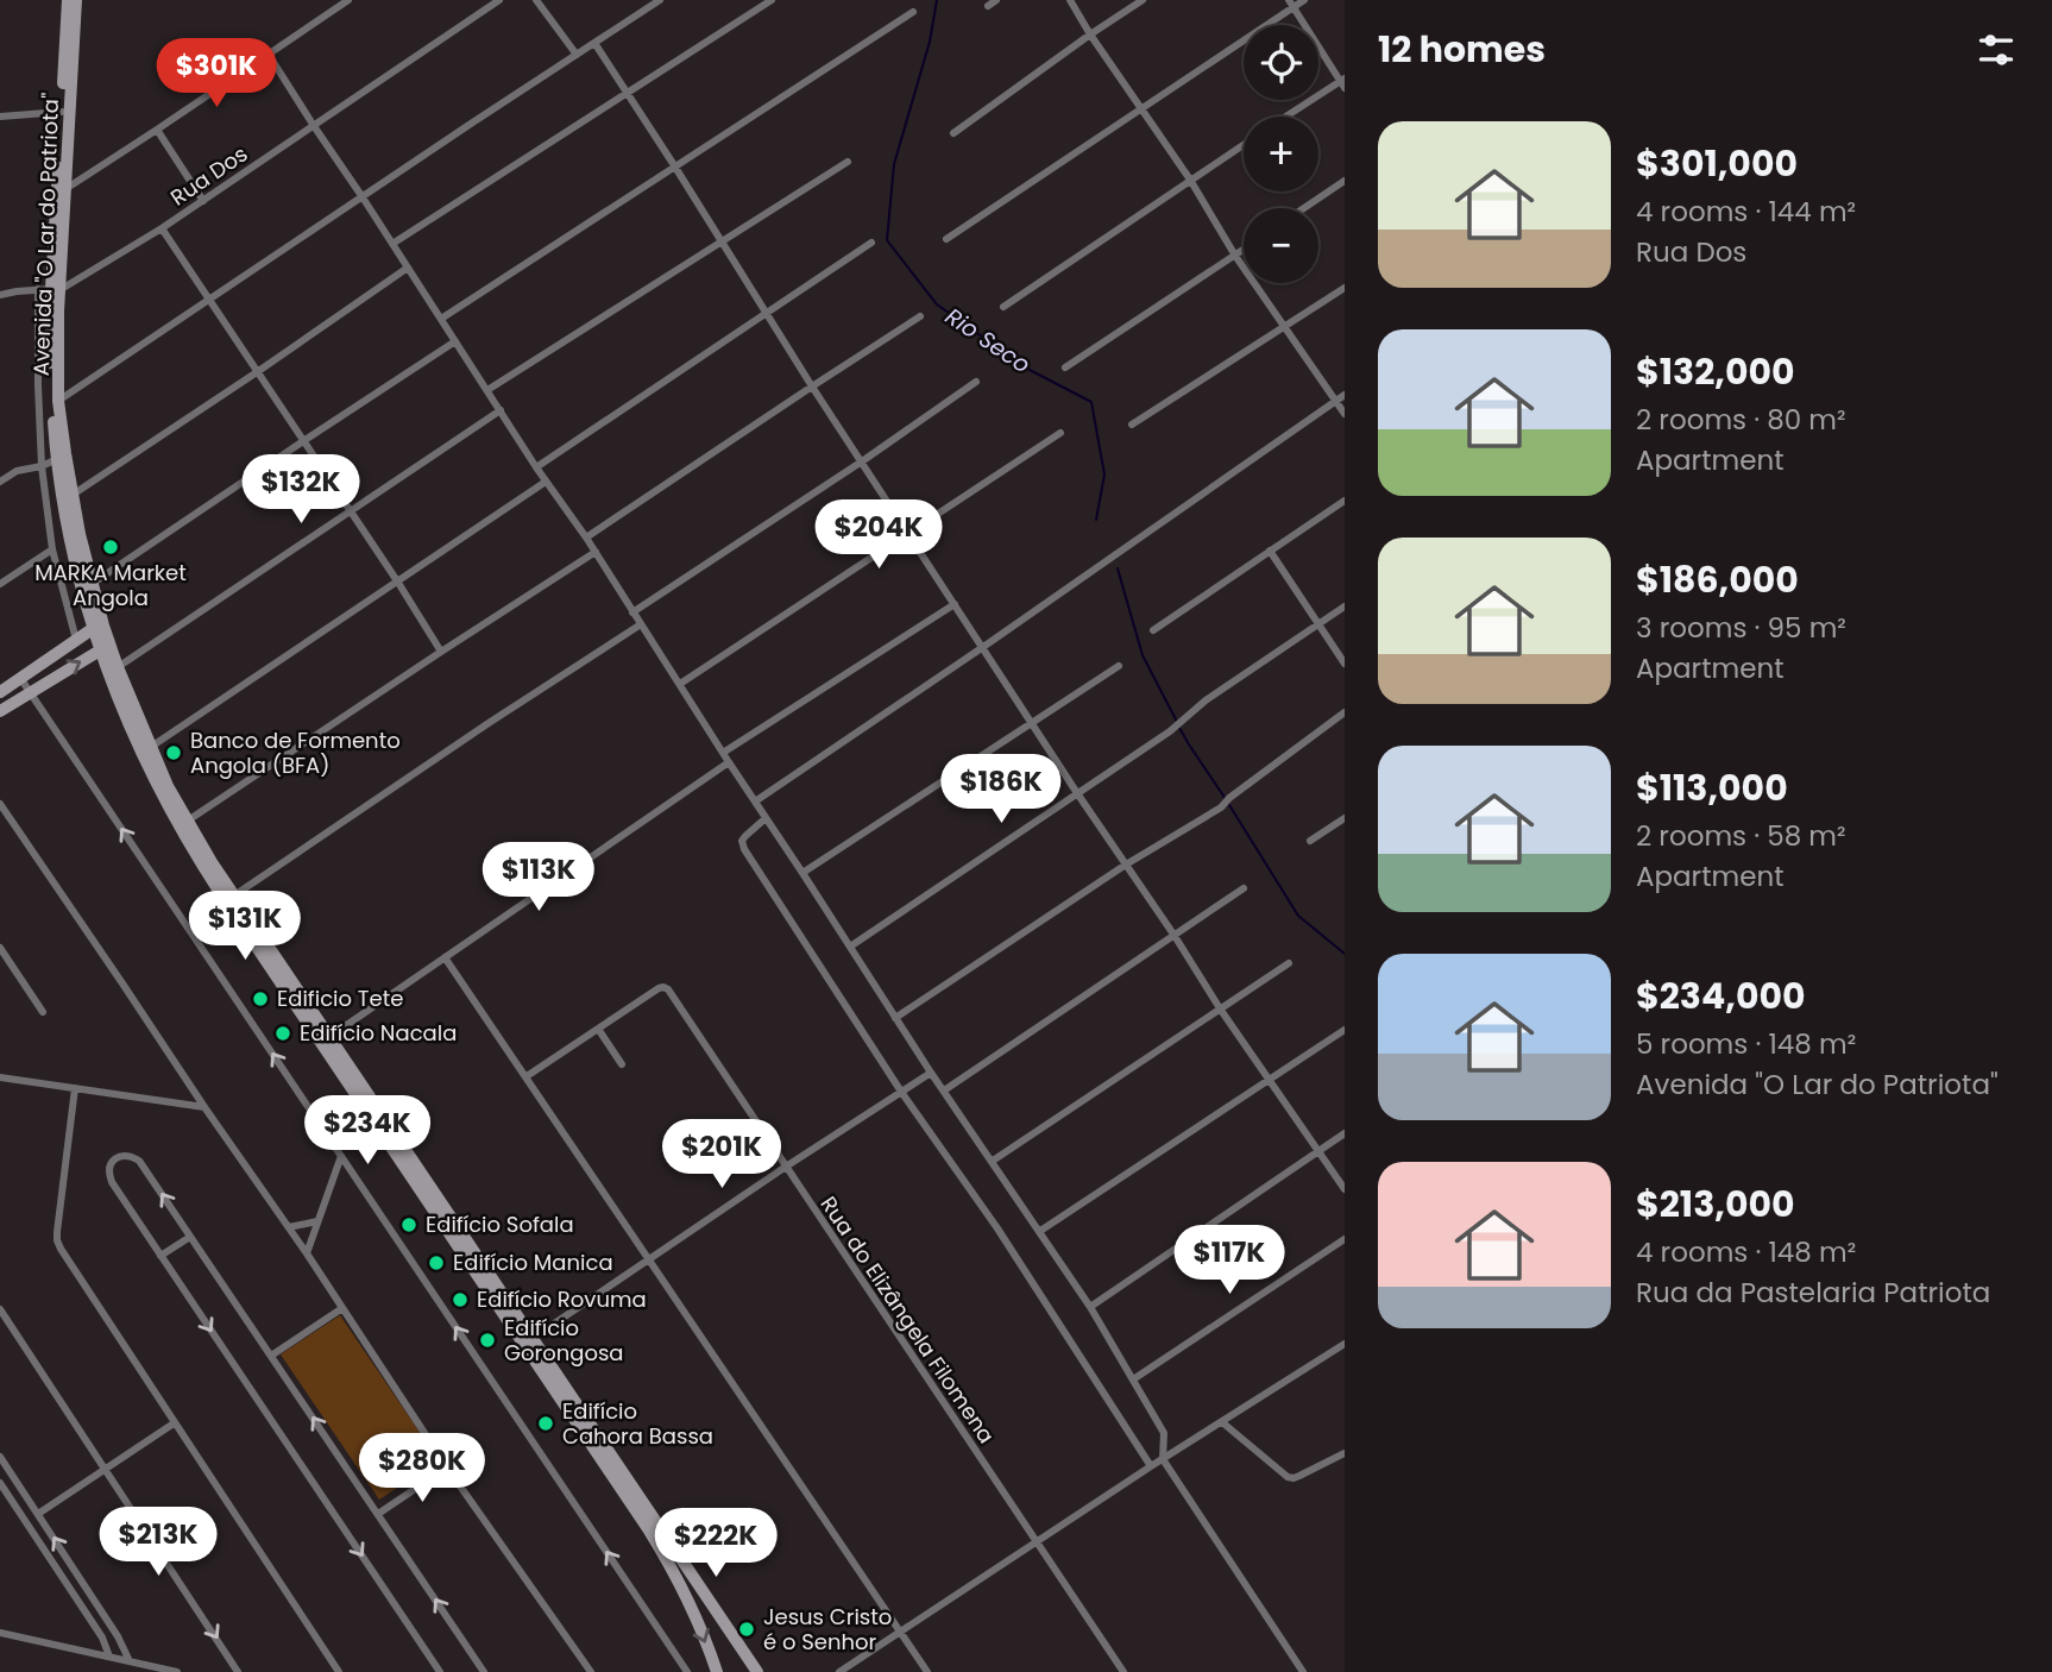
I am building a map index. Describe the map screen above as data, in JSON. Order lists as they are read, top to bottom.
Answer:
{
  "streets": {
    "main road": ["Avenida \"O Lar do Patriota\""],
    "street": ["Rua Dos", "Rua do Elizângela Filomena"]
  },
  "crossings": [
    ["Rua Dos", "Avenida \"O Lar do Patriota\""]
  ],
  "water": ["Rio Seco"],
  "places": [
    "MARKA Market Angola",
    "Banco de Formento Angola (BFA)",
    "Edificio Tete",
    "Edifício Nacala",
    "Edifício Sofala",
    "Edifício Manica",
    "Edifício Rovuma",
    "Edifício Gorongosa",
    "Edifício Cahora Bassa",
    "Jesus Cristo é o Senhor"
  ],
  "page": {
    "heading": "12 homes",
    "map_buttons": ["+", "−"],
    "price": [
      "$301K",
      "$132K",
      "$204K",
      "$186K",
      "$113K",
      "$131K",
      "$234K",
      "$201K",
      "$117K",
      "$280K",
      "$213K",
      "$222K"
    ],
    "list": [
      {
        "name": "$301,000",
        "note": "4 rooms · 144 m² · Rua Dos"
      },
      {
        "name": "$132,000",
        "note": "2 rooms · 80 m² · Apartment"
      },
      {
        "name": "$186,000",
        "note": "3 rooms · 95 m² · Apartment"
      },
      {
        "name": "$113,000",
        "note": "2 rooms · 58 m² · Apartment"
      },
      {
        "name": "$234,000",
        "note": "5 rooms · 148 m² · Avenida \"O Lar do Patriota\""
      },
      {
        "name": "$213,000",
        "note": "4 rooms · 148 m² · Rua da Pastelaria Patriota"
      }
    ]
  }
}
